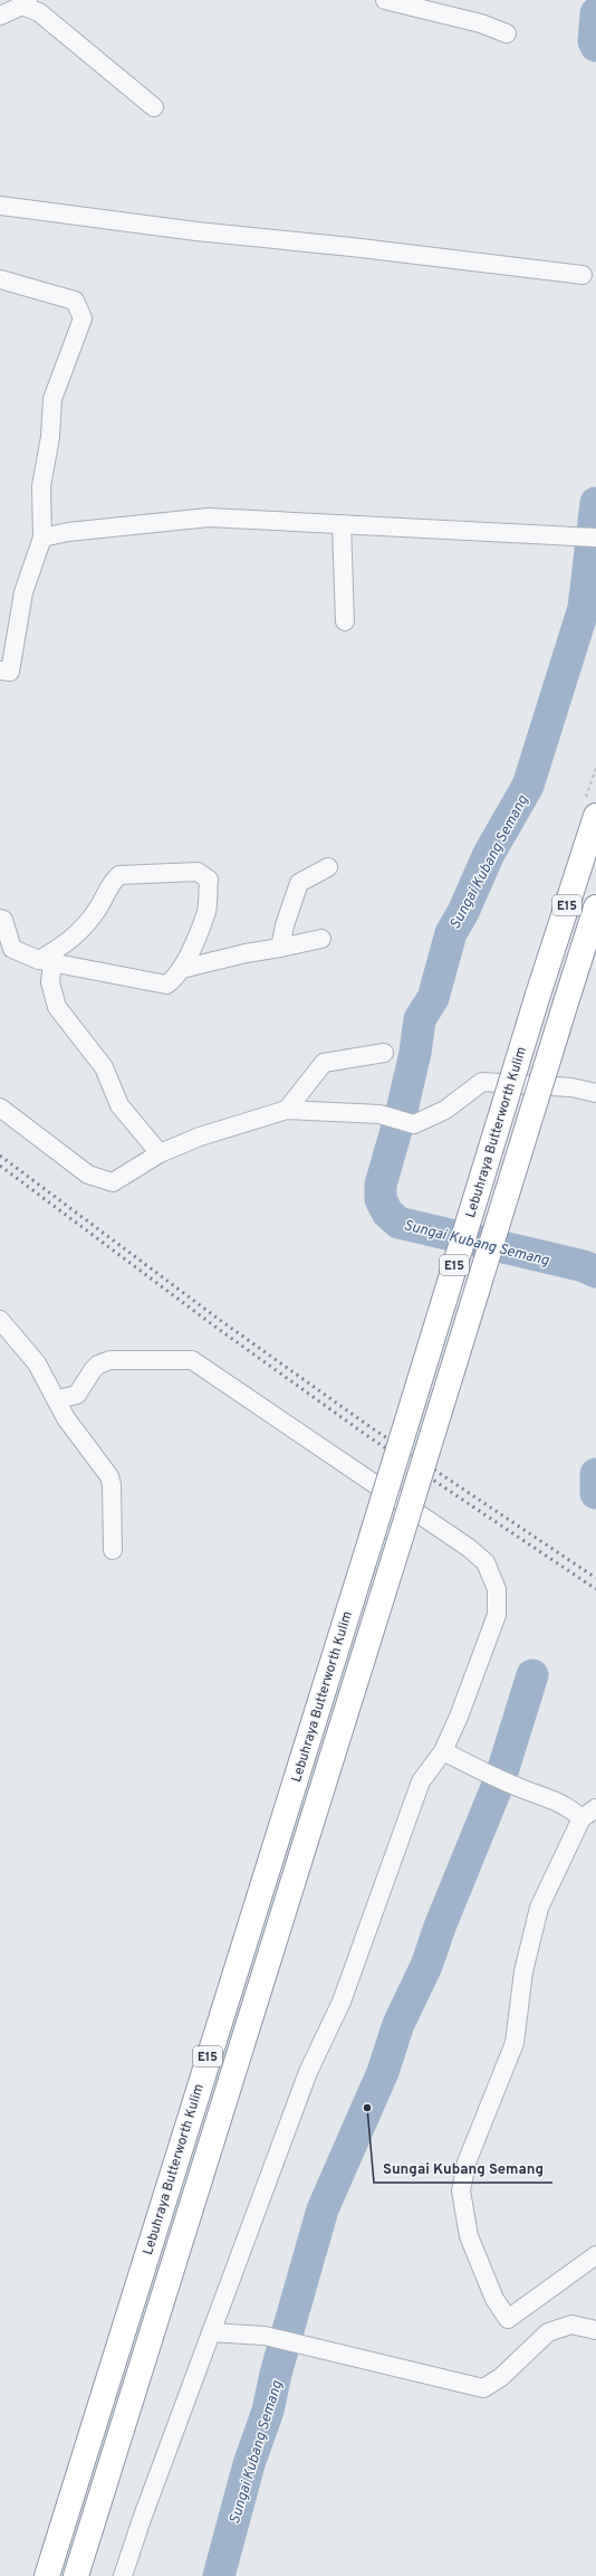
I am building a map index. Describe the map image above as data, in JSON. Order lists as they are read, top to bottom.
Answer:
{
  "streets": {
    "highway": ["E15", "Lebuhraya Butterworth Kulim"]
  },
  "water": ["Sungai Kubang Semang"],
  "places": ["Sungai Kubang Semang"]
}
